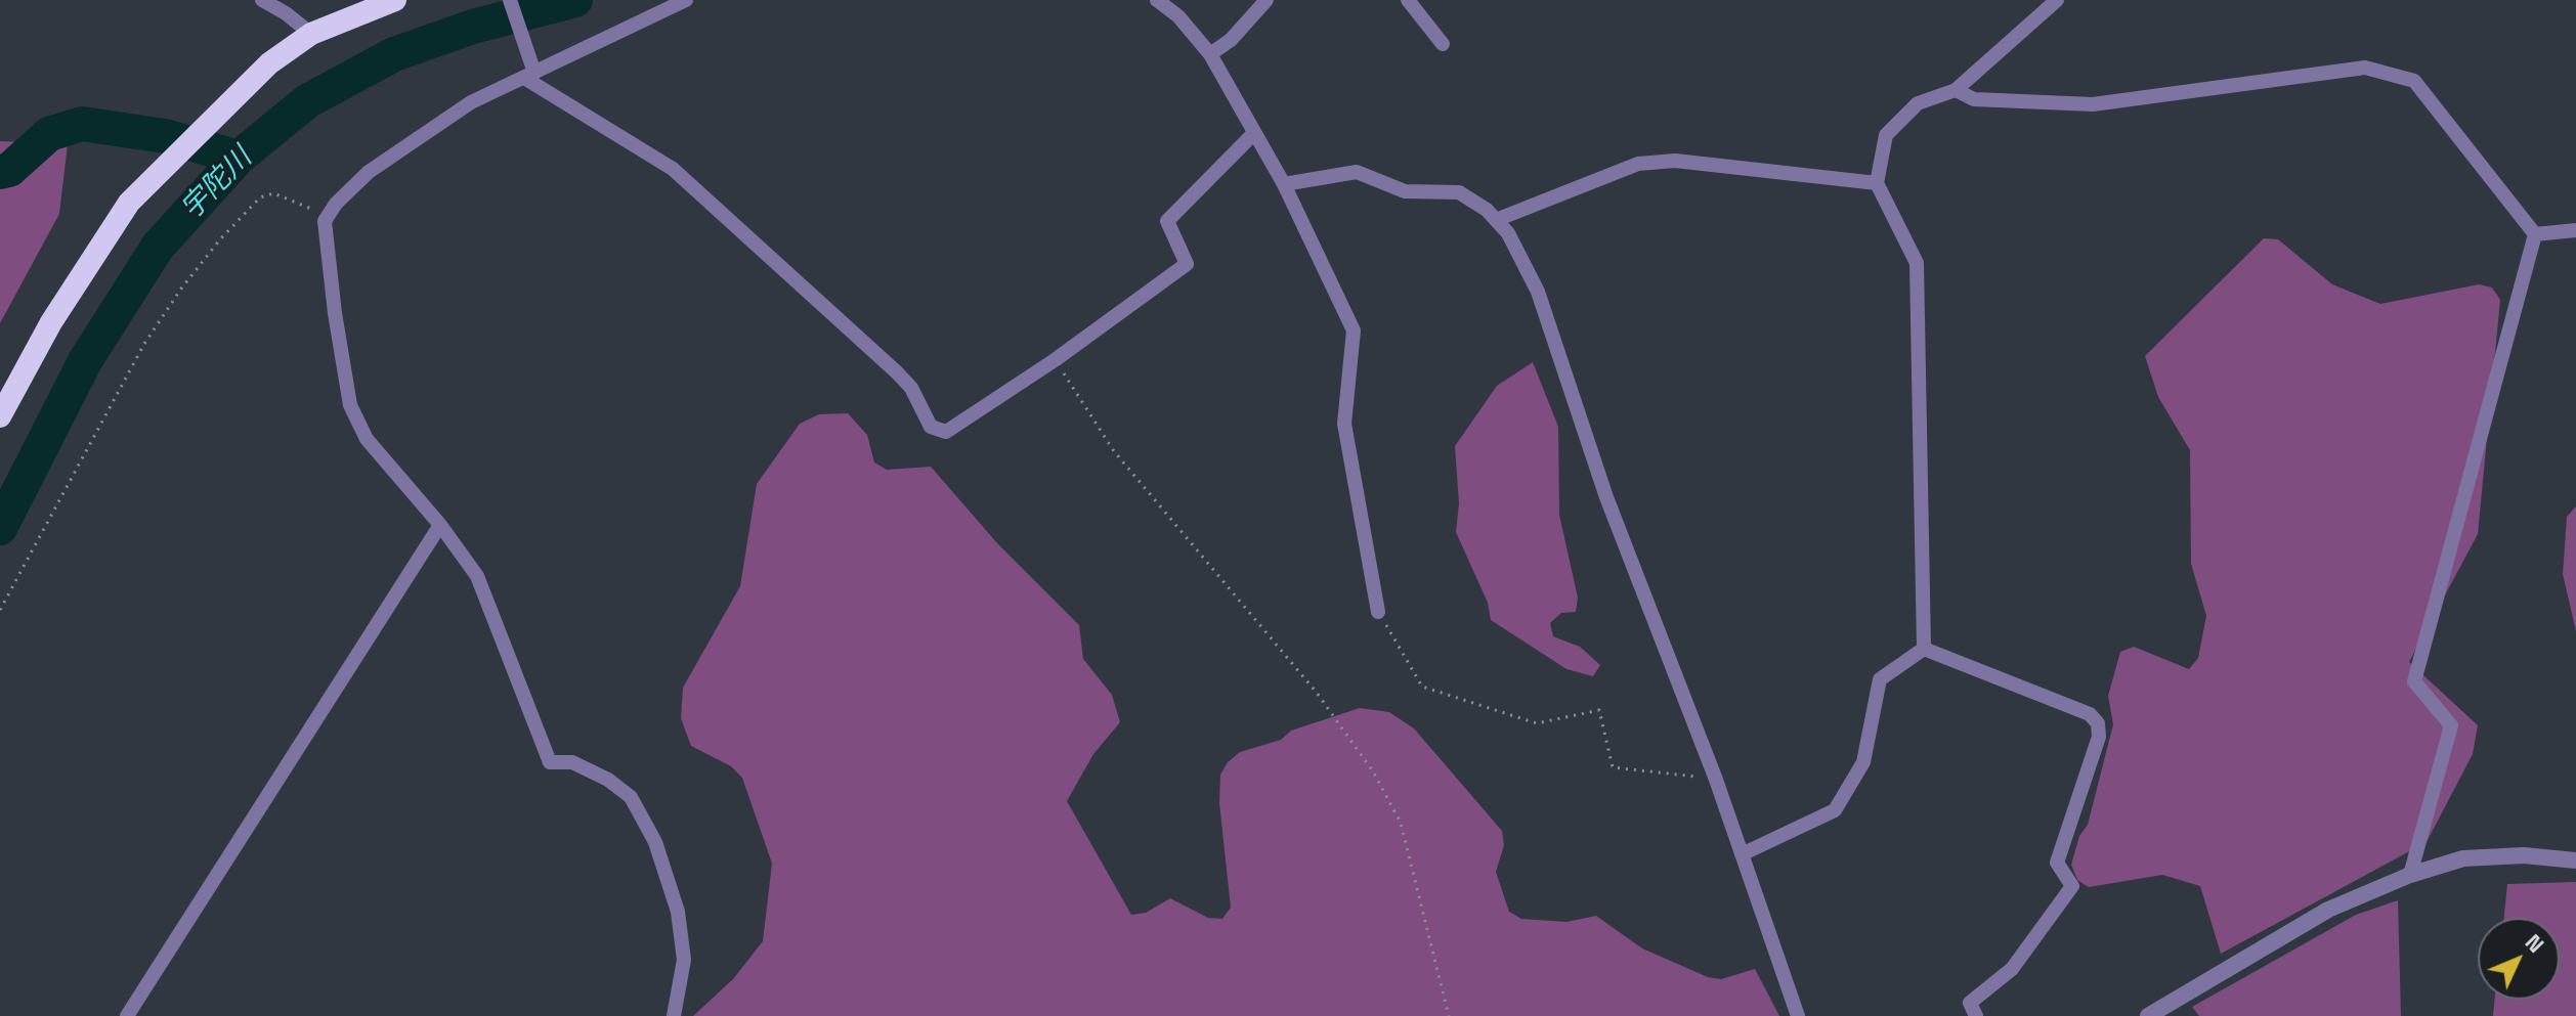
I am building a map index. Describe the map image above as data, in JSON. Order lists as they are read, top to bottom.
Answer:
{
  "water": ["宇陀川"],
  "north": "top right"
}
